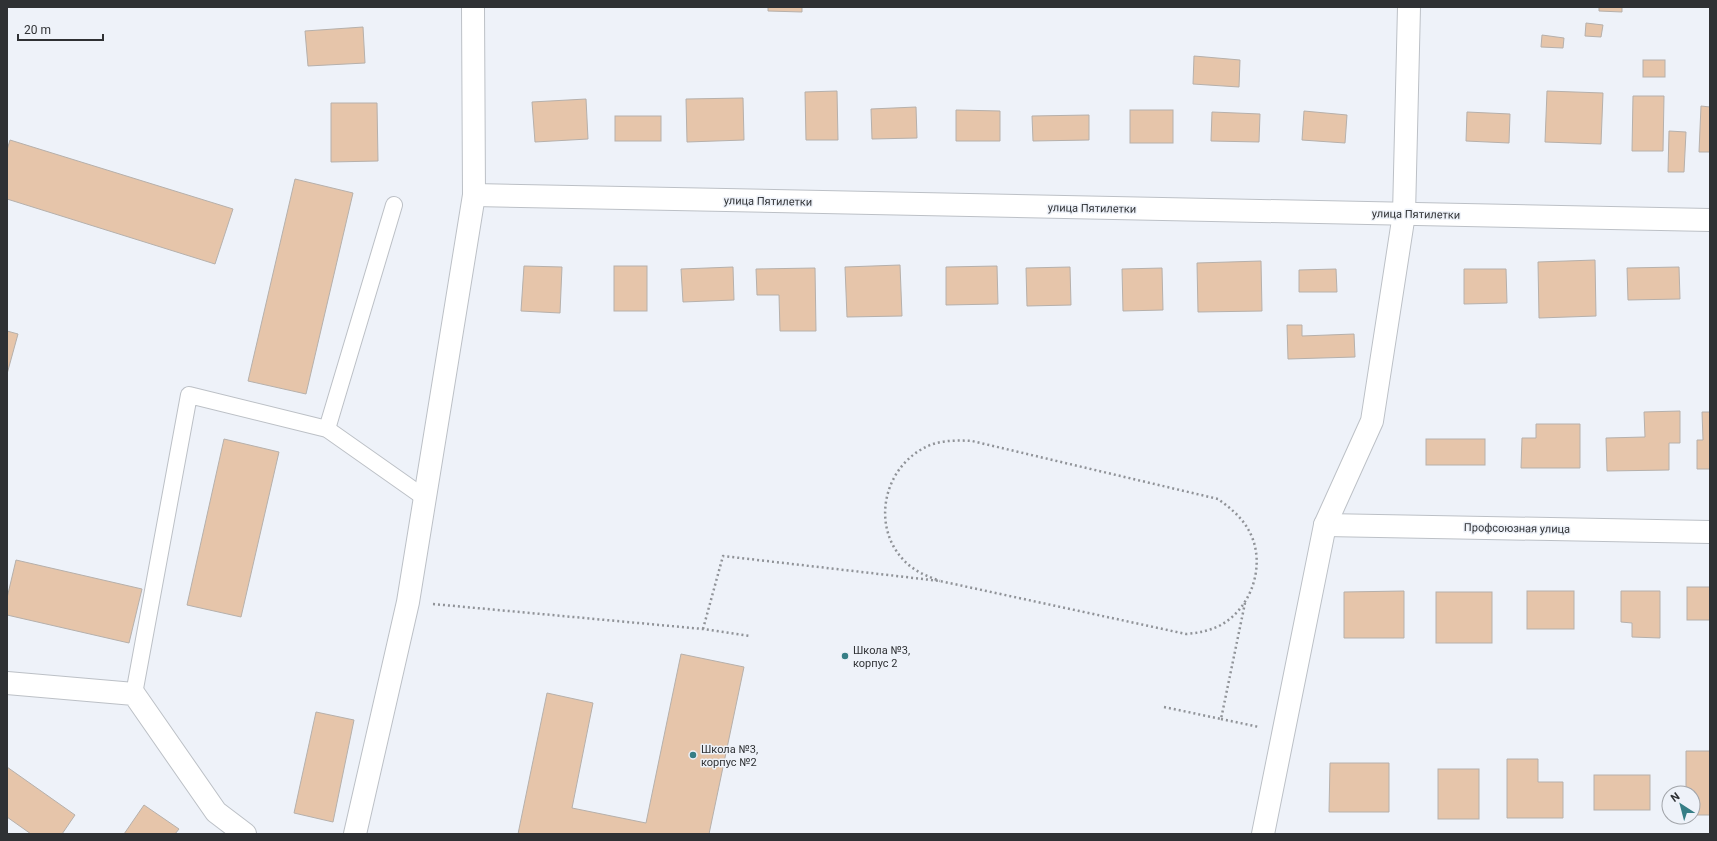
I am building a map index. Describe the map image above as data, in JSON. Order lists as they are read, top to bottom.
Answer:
{
  "streets": {
    "street": ["улица Пятилетки", "Профсоюзная улица"]
  },
  "places": ["Школа №3, корпус 2", "Школа №3, корпус №2"],
  "scale_bar": "20 m",
  "north": "top left"
}
